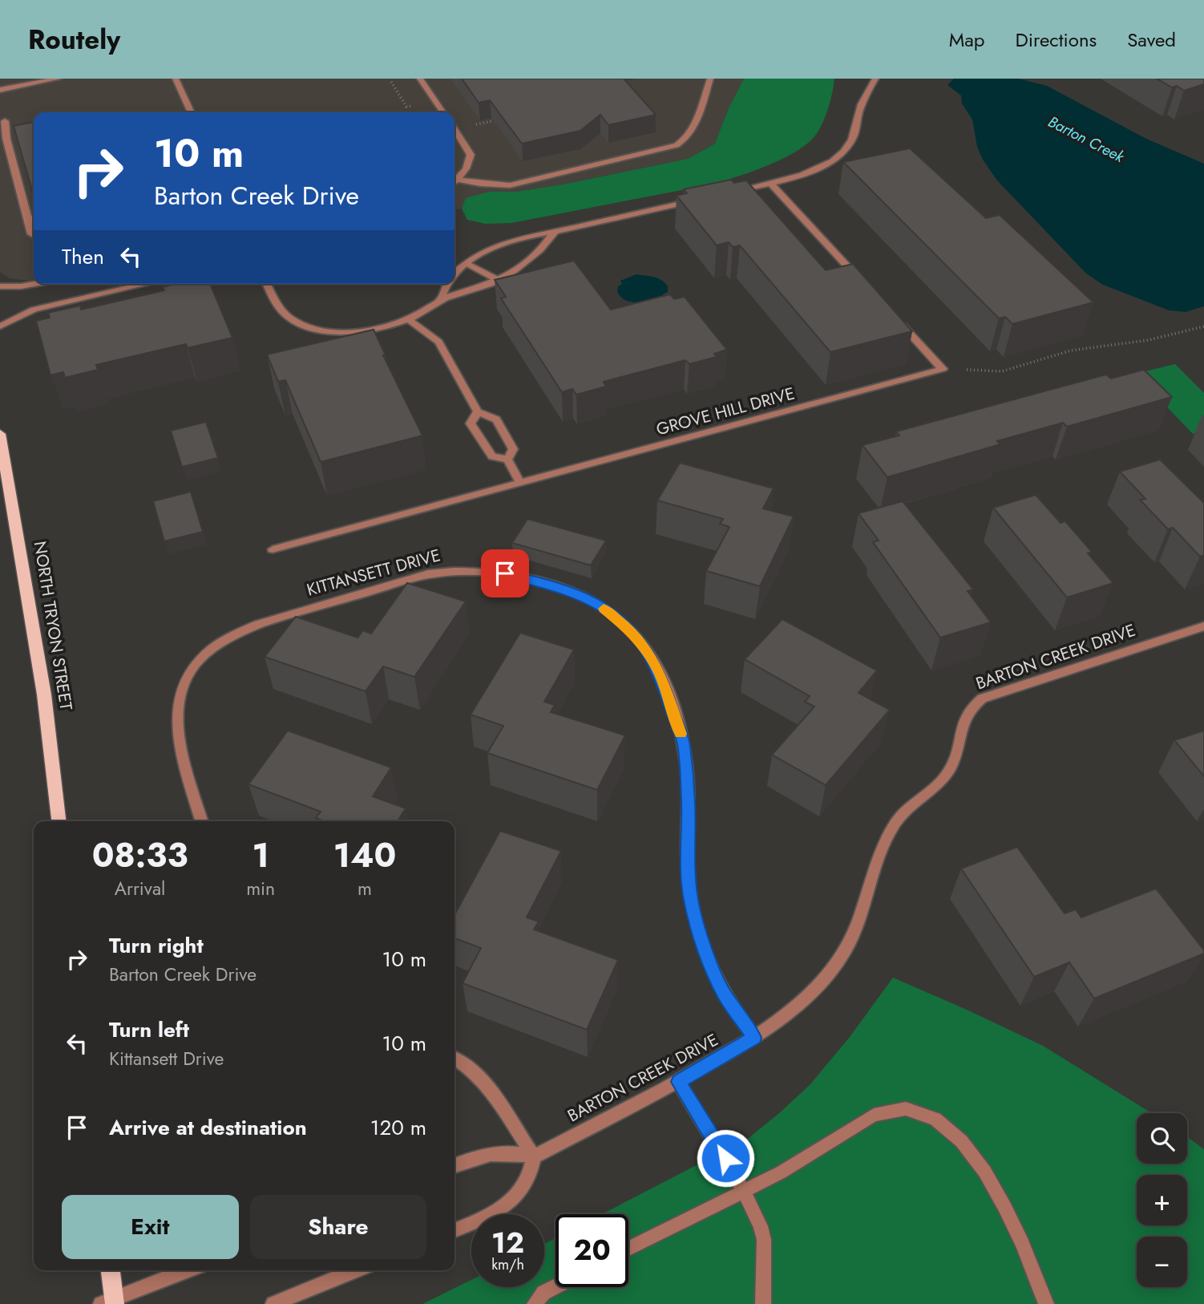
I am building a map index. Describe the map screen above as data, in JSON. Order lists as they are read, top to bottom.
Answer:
{
  "streets": {
    "main road": ["NORTH TRYON STREET"],
    "street": ["GROVE HILL DRIVE", "KITTANSETT DRIVE", "BARTON CREEK DRIVE"]
  },
  "crossings": [
    ["KITTANSETT DRIVE", "BARTON CREEK DRIVE"]
  ],
  "water": ["Barton Creek"],
  "page": {
    "header": "Routely",
    "nav": ["Map", "Directions", "Saved"],
    "turn": ["10 m", "Barton Creek Drive"],
    "then": "Then",
    "eta": [
      "08:33",
      "Arrival",
      "1",
      "min",
      "140",
      "m"
    ],
    "list": [
      {
        "name": "Turn right",
        "note": "Barton Creek Drive",
        "value": "10 m"
      },
      {
        "name": "Turn left",
        "note": "Kittansett Drive",
        "value": "10 m"
      },
      {
        "name": "Arrive at destination",
        "value": "120 m"
      }
    ],
    "map_buttons": ["+", "−"],
    "buttons": ["Exit", "Share"],
    "speed": "12 km/h",
    "limit": "20"
  }
}
